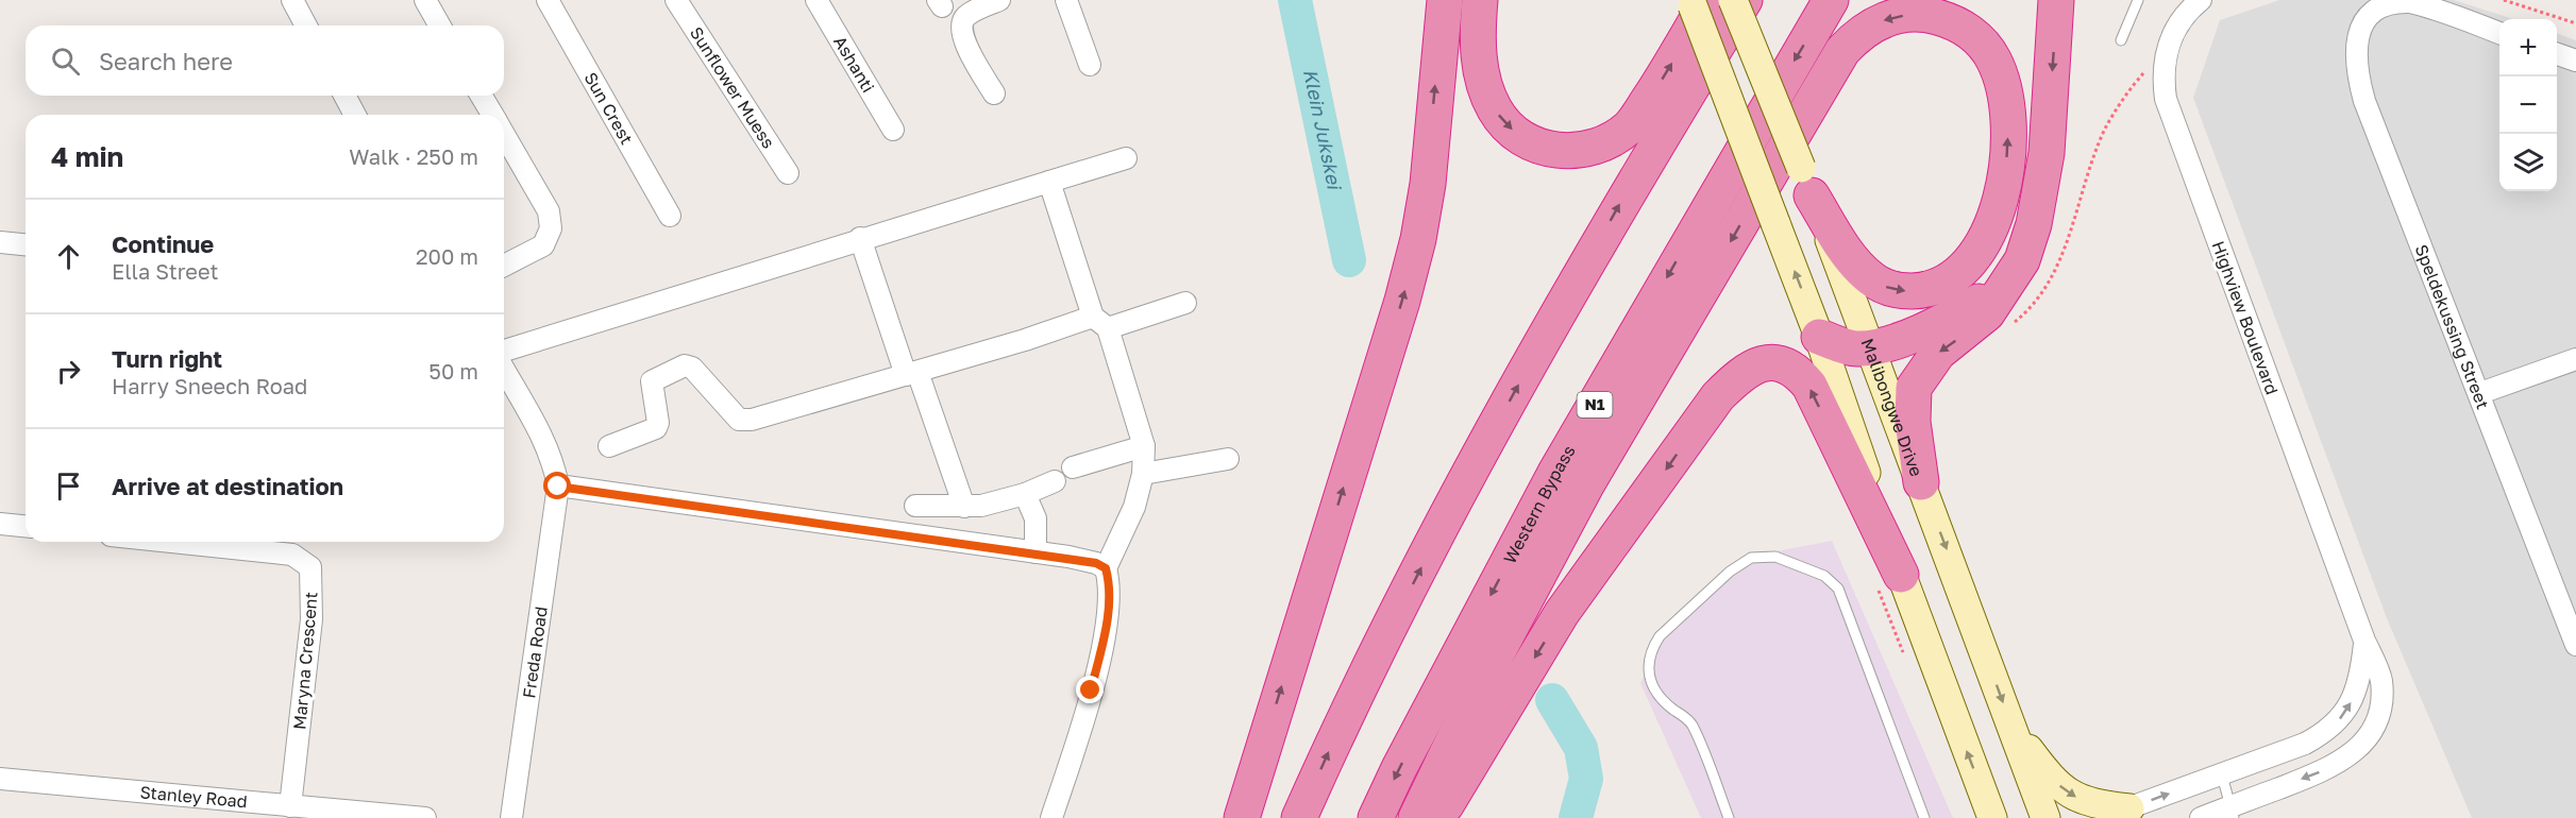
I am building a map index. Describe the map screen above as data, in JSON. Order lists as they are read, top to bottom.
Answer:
{
  "streets": {
    "highway": ["N1", "Western Bypass"],
    "main road": ["Malibongwe Drive"],
    "street": [
      "Ashanti",
      "Sunflower Muess",
      "Sun Crest",
      "Highview Boulevard",
      "Speldekussing Street",
      "Freda Road",
      "Maryna Crescent",
      "Stanley Road"
    ]
  },
  "crossings": [
    ["Maryna Crescent", "Stanley Road"]
  ],
  "water": ["Klein Jukskei"],
  "page": {
    "map_buttons": ["+", "−"],
    "search": "Search here",
    "heading": ["4 min", "Walk · 250 m"],
    "list": [
      ["Continue", "Ella Street", "200 m"],
      ["Turn right", "Harry Sneech Road", "50 m"],
      "Arrive at destination"
    ]
  }
}
